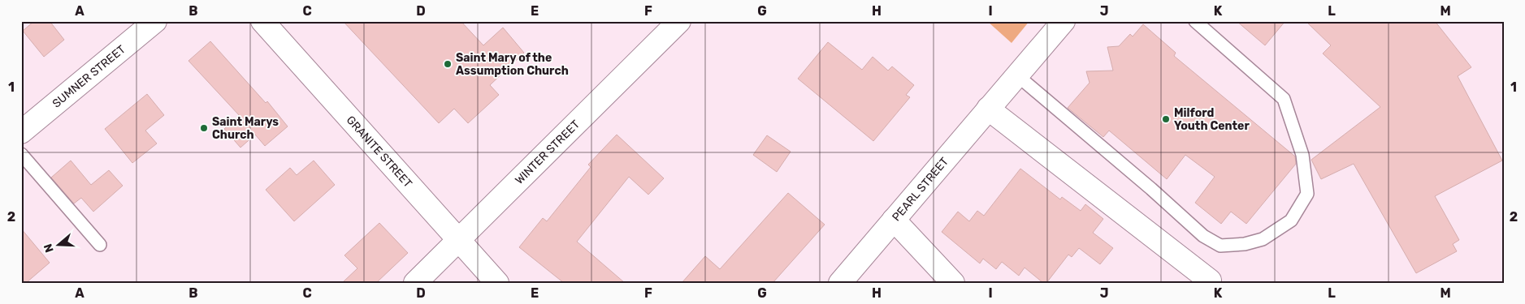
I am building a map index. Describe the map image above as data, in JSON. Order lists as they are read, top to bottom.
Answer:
{
  "streets": {
    "street": [
      "SUMNER STREET",
      "GRANITE STREET",
      "WINTER STREET",
      "PEARL STREET"
    ]
  },
  "crossings": [
    ["GRANITE STREET", "WINTER STREET"]
  ],
  "places": ["Saint Mary of the Assumption Church", "Milford Youth Center", "Saint Marys Church"],
  "north": "left",
  "grid": {
    "columns": [
      "A",
      "B",
      "C",
      "D",
      "E",
      "F",
      "G",
      "H",
      "I",
      "J",
      "K",
      "L",
      "M"
    ],
    "rows": ["1", "2"]
  }
}
